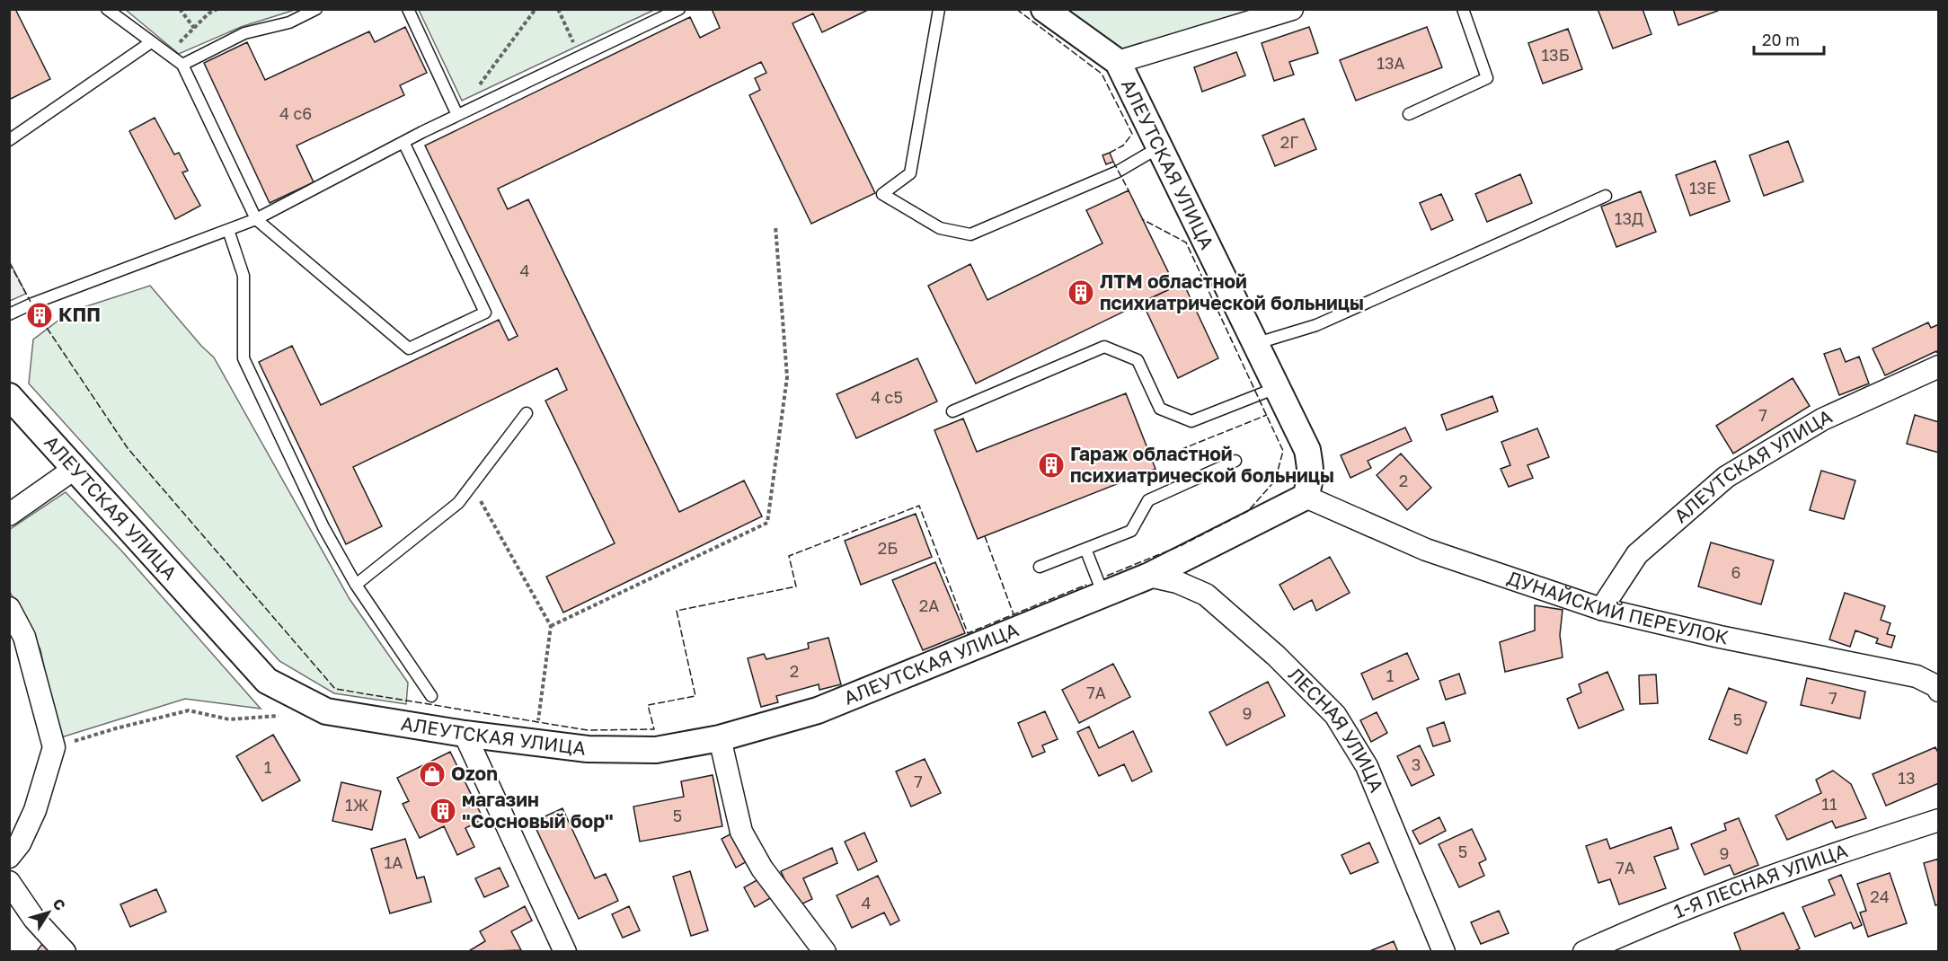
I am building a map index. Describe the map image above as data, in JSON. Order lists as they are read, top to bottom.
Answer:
{
  "streets": {
    "street": [
      "АЛЕУТСКАЯ УЛИЦА",
      "ДУНАЙСКИЙ ПЕРЕУЛОК",
      "ЛЕСНАЯ УЛИЦА",
      "1-Я ЛЕСНАЯ УЛИЦА"
    ]
  },
  "crossings": [
    ["АЛЕУТСКАЯ УЛИЦА", "ДУНАЙСКИЙ ПЕРЕУЛОК"],
    ["АЛЕУТСКАЯ УЛИЦА", "ЛЕСНАЯ УЛИЦА"]
  ],
  "places": {
    "building": [
      "ЛТМ областной психиатрической больницы",
      "КПП",
      "Гараж областной психиатрической больницы",
      "магазин \"Сосновый бор\""
    ],
    "shop": ["Ozon"]
  },
  "house_numbers": [
    "13Б",
    "13А",
    "4 с6",
    "2Г",
    "13Е",
    "13Д",
    "4",
    "4 с5",
    "7",
    "2",
    "2Б",
    "6",
    "2А",
    "2",
    "1",
    "7А",
    "7",
    "9",
    "5",
    "3",
    "1",
    "13",
    "7",
    "11",
    "1Ж",
    "5",
    "5",
    "9",
    "1А",
    "7А",
    "24",
    "4"
  ],
  "scale_bar": "20 m",
  "north": "top right"
}
